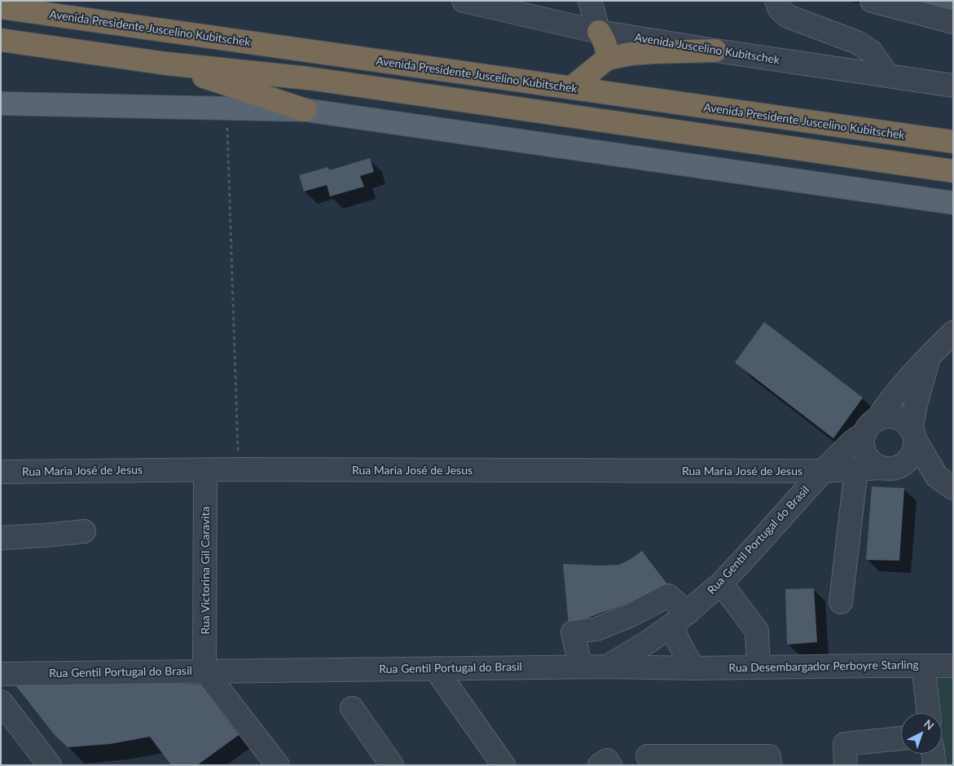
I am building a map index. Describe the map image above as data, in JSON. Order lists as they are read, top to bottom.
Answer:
{
  "streets": {
    "highway": ["Avenida Presidente Juscelino Kubitschek"],
    "street": [
      "Avenida Juscelino Kubitschek",
      "Rua Maria José de Jesus",
      "Rua Gentil Portugal do Brasil",
      "Rua Victorina Gil Caravita",
      "Rua Desembargador Perboyre Starling"
    ]
  },
  "crossings": [
    ["Rua Maria José de Jesus", "Rua Gentil Portugal do Brasil"],
    ["Rua Maria José de Jesus", "Rua Victorina Gil Caravita"],
    ["Rua Gentil Portugal do Brasil", "Rua Victorina Gil Caravita"],
    ["Rua Gentil Portugal do Brasil", "Rua Desembargador Perboyre Starling"]
  ],
  "north": "top right"
}
